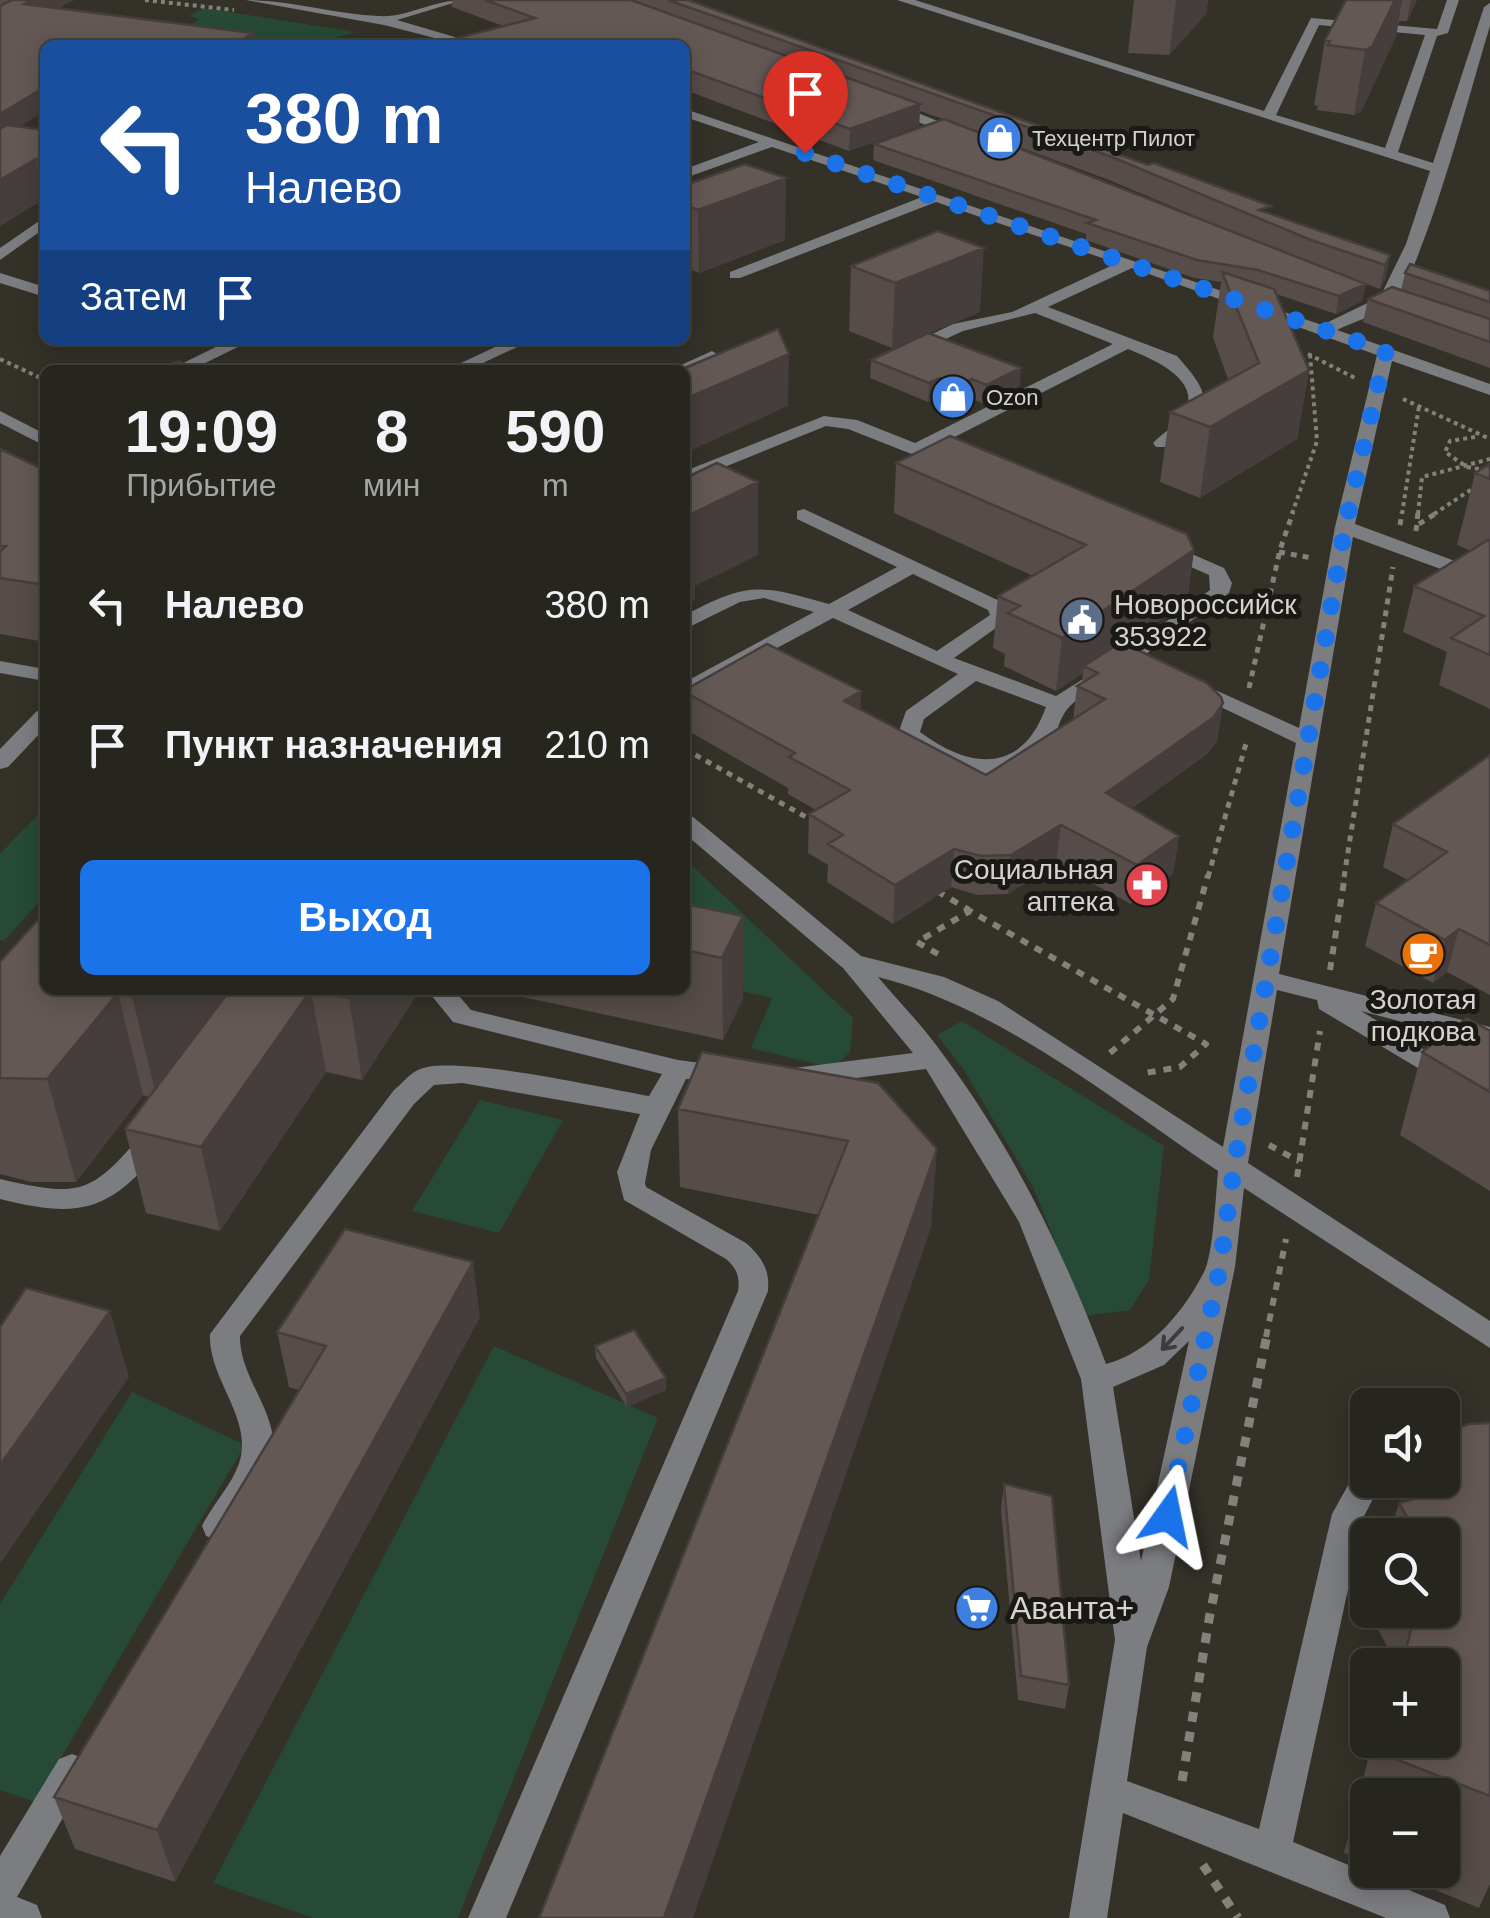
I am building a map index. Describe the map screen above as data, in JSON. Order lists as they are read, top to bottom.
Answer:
{
  "places": {
    "shop": ["Техцентр Пилот", "Ozon"],
    "public building": ["Новороссийск 353922"],
    "pharmacy": ["Социальная аптека"],
    "cafe": ["Золотая подкова"],
    "supermarket": ["Аванта+"]
  },
  "page": {
    "turn": ["380 m", "Налево"],
    "then": "Затем",
    "eta": [
      "19:09",
      "Прибытие",
      "8",
      "мин",
      "590",
      "m"
    ],
    "list": [
      {
        "name": "Налево",
        "value": "380 m"
      },
      {
        "name": "Пункт назначения",
        "value": "210 m"
      }
    ],
    "buttons": "Выход",
    "map_buttons": ["+", "−"]
  }
}
